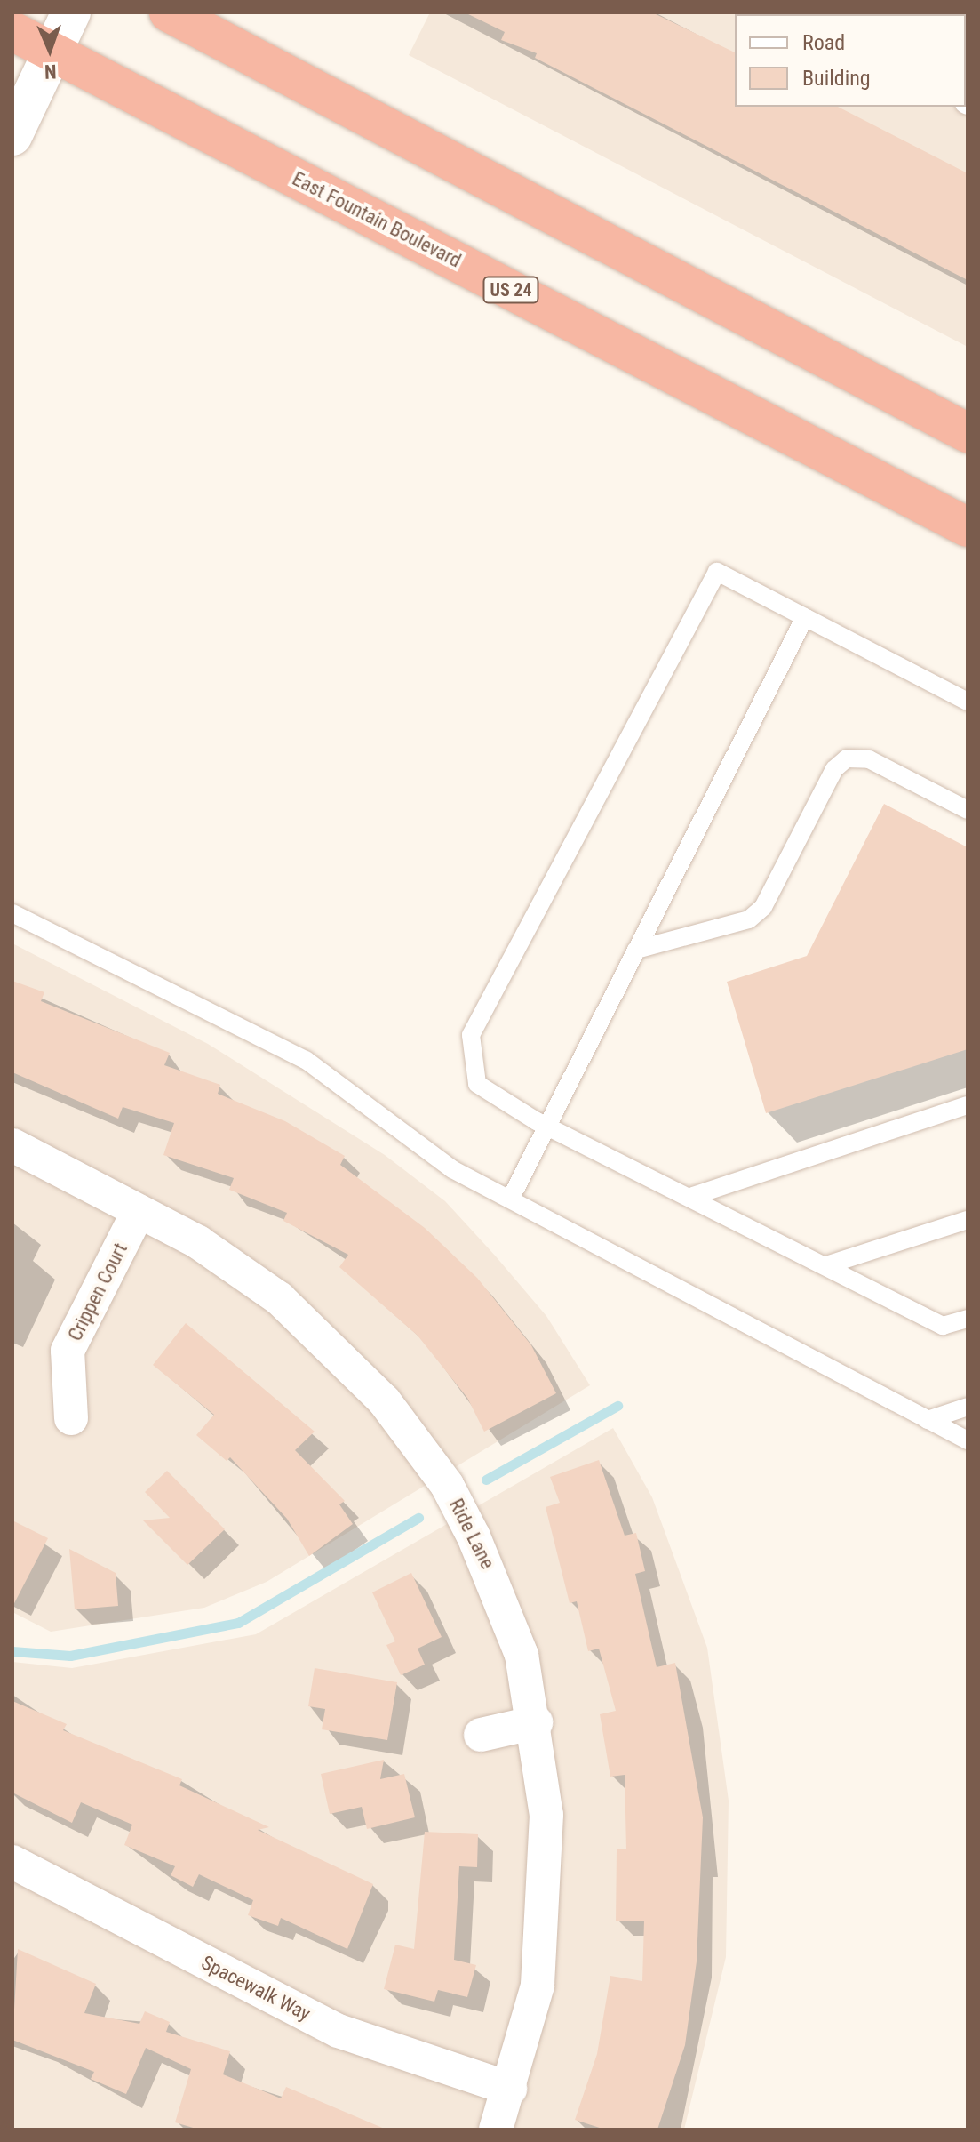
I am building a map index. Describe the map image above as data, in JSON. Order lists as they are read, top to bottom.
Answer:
{
  "streets": {
    "highway": ["East Fountain Boulevard", "US 24"],
    "street": ["Crippen Court", "Ride Lane", "Spacewalk Way"]
  },
  "crossings": [
    ["Crippen Court", "Ride Lane"],
    ["Ride Lane", "Spacewalk Way"]
  ],
  "legend": ["Road", "Building"],
  "north": "bottom"
}
